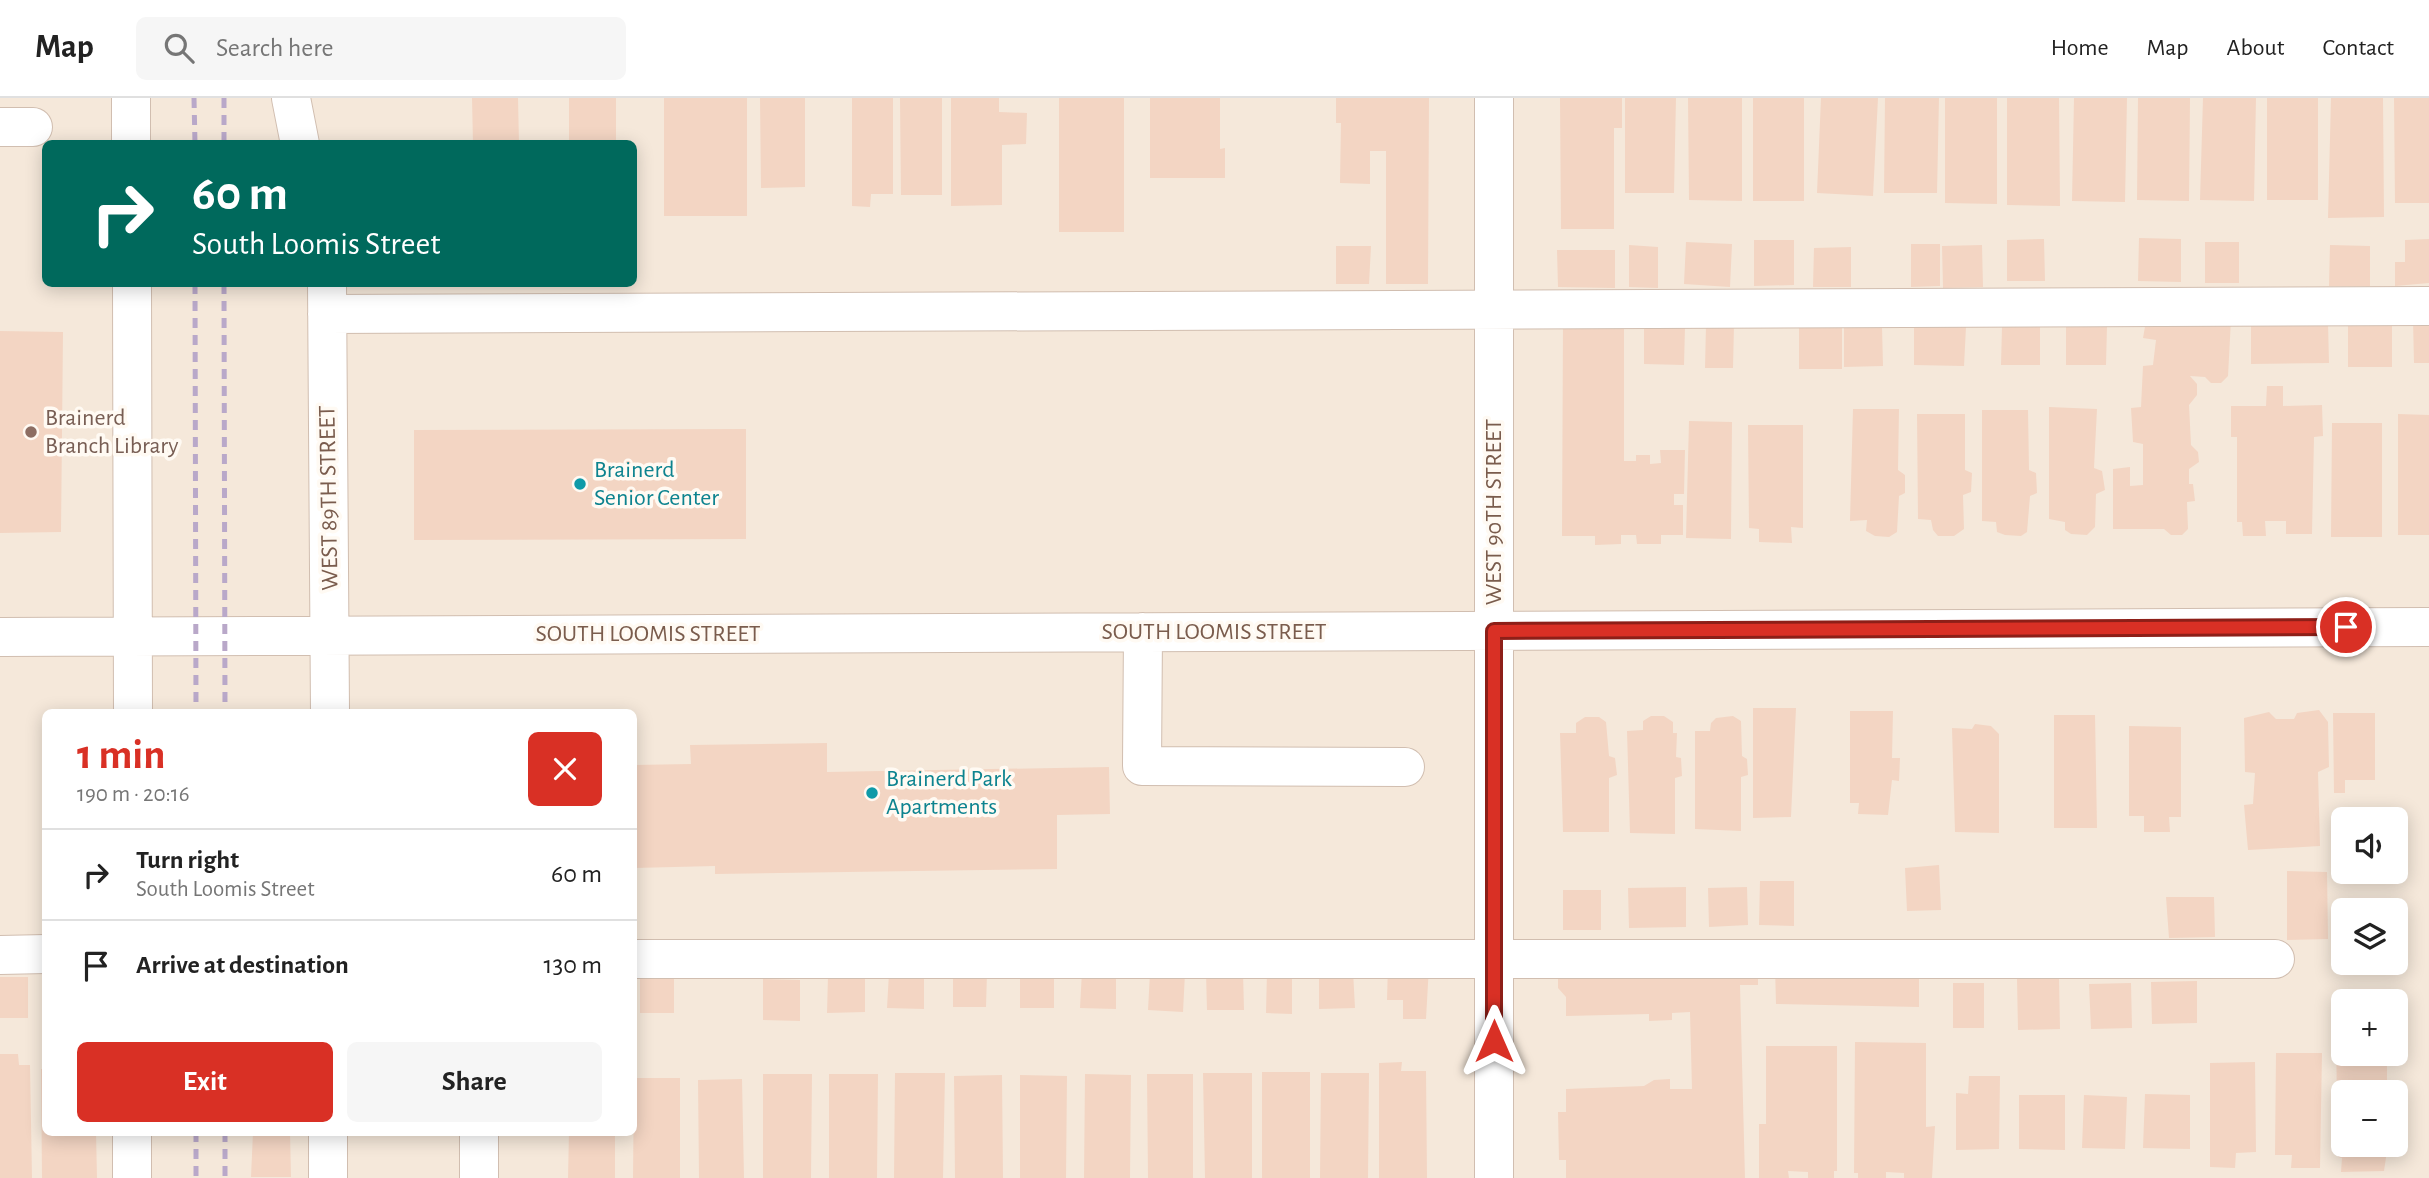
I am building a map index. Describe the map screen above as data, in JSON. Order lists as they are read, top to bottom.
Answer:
{
  "streets": {
    "street": ["WEST 89TH STREET", "WEST 90TH STREET", "SOUTH LOOMIS STREET"]
  },
  "crossings": [
    ["WEST 89TH STREET", "SOUTH LOOMIS STREET"],
    ["WEST 90TH STREET", "SOUTH LOOMIS STREET"]
  ],
  "places": ["Brainerd Branch Library", "Brainerd Senior Center", "Brainerd Park Apartments"],
  "page": {
    "header": "Map",
    "search": "Search here",
    "nav": [
      "Home",
      "Map",
      "About",
      "Contact"
    ],
    "turn": ["60 m", "South Loomis Street"],
    "heading": ["1 min", "190 m · 20:16"],
    "map_buttons": ["+", "−"],
    "list": [
      {
        "name": "Turn right",
        "note": "South Loomis Street",
        "value": "60 m"
      },
      {
        "name": "Arrive at destination",
        "value": "130 m"
      }
    ],
    "buttons": ["Exit", "Share"]
  }
}
